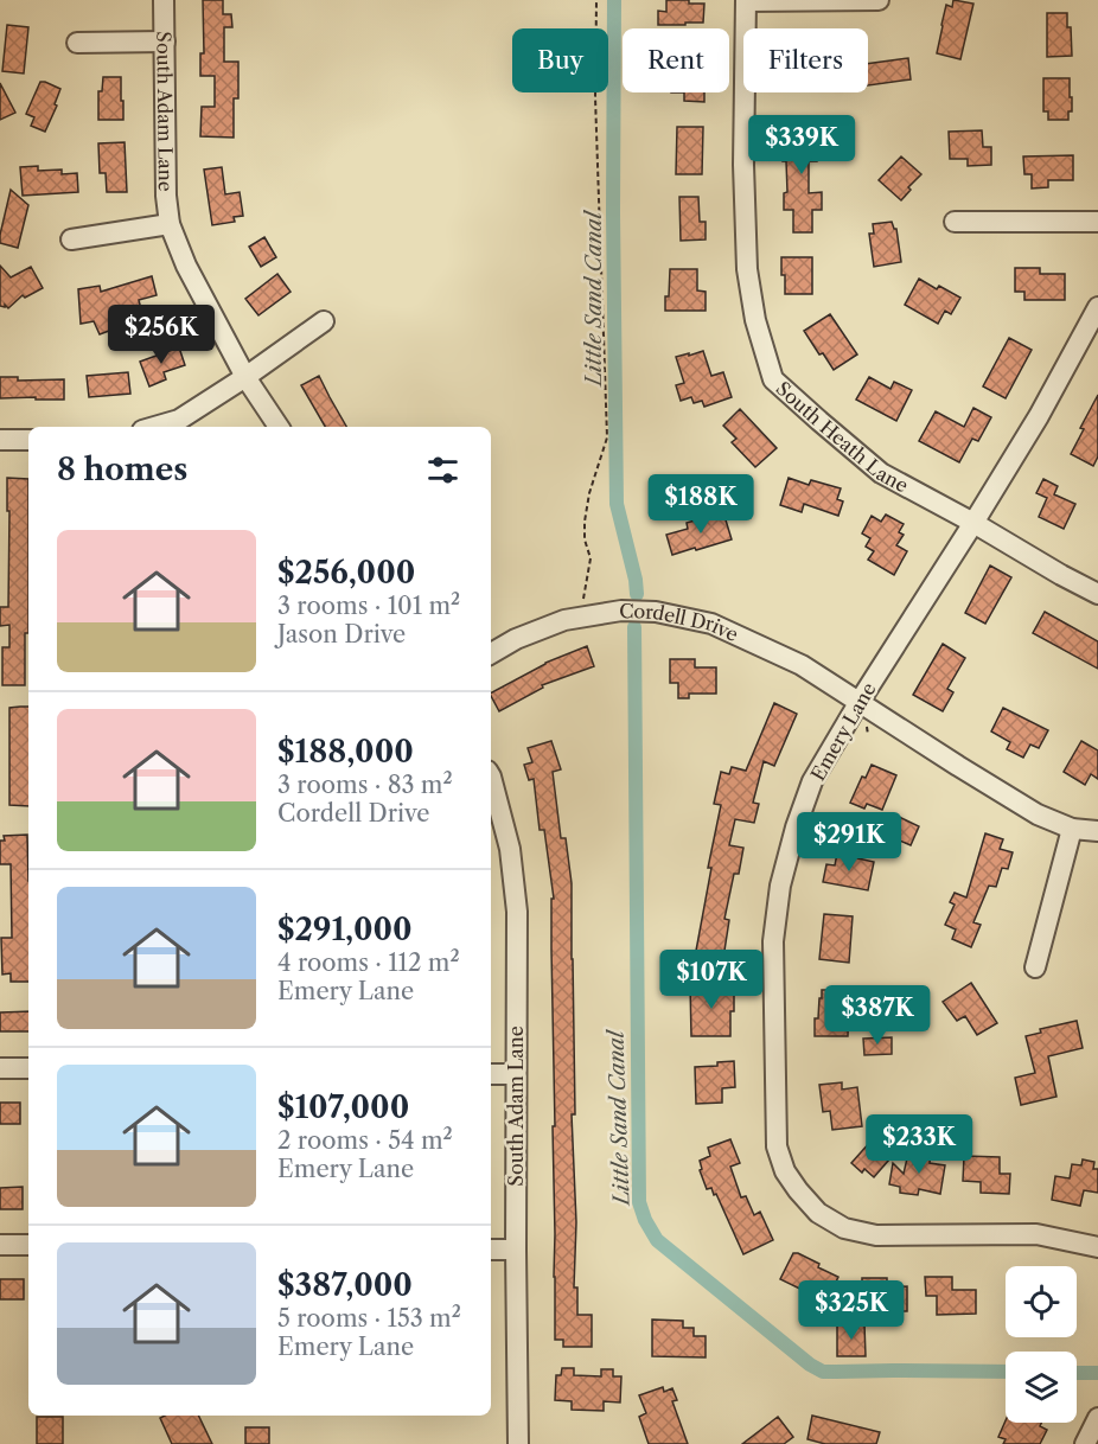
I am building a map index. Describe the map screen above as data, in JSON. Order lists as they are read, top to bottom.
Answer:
{
  "streets": {
    "street": [
      "South Adam Lane",
      "South Heath Lane",
      "Cordell Drive",
      "Emery Lane"
    ]
  },
  "crossings": [
    ["South Heath Lane", "Emery Lane"],
    ["Cordell Drive", "Emery Lane"]
  ],
  "water": ["Little Sand Canal"],
  "page": {
    "chip": ["Buy", "Rent", "Filters"],
    "price": [
      "$339K",
      "$256K",
      "$188K",
      "$291K",
      "$107K",
      "$387K",
      "$233K",
      "$325K"
    ],
    "heading": "8 homes",
    "list": [
      {
        "name": "$256,000",
        "note": "3 rooms · 101 m² · Jason Drive"
      },
      {
        "name": "$188,000",
        "note": "3 rooms · 83 m² · Cordell Drive"
      },
      {
        "name": "$291,000",
        "note": "4 rooms · 112 m² · Emery Lane"
      },
      {
        "name": "$107,000",
        "note": "2 rooms · 54 m² · Emery Lane"
      },
      {
        "name": "$387,000",
        "note": "5 rooms · 153 m² · Emery Lane"
      }
    ]
  }
}
